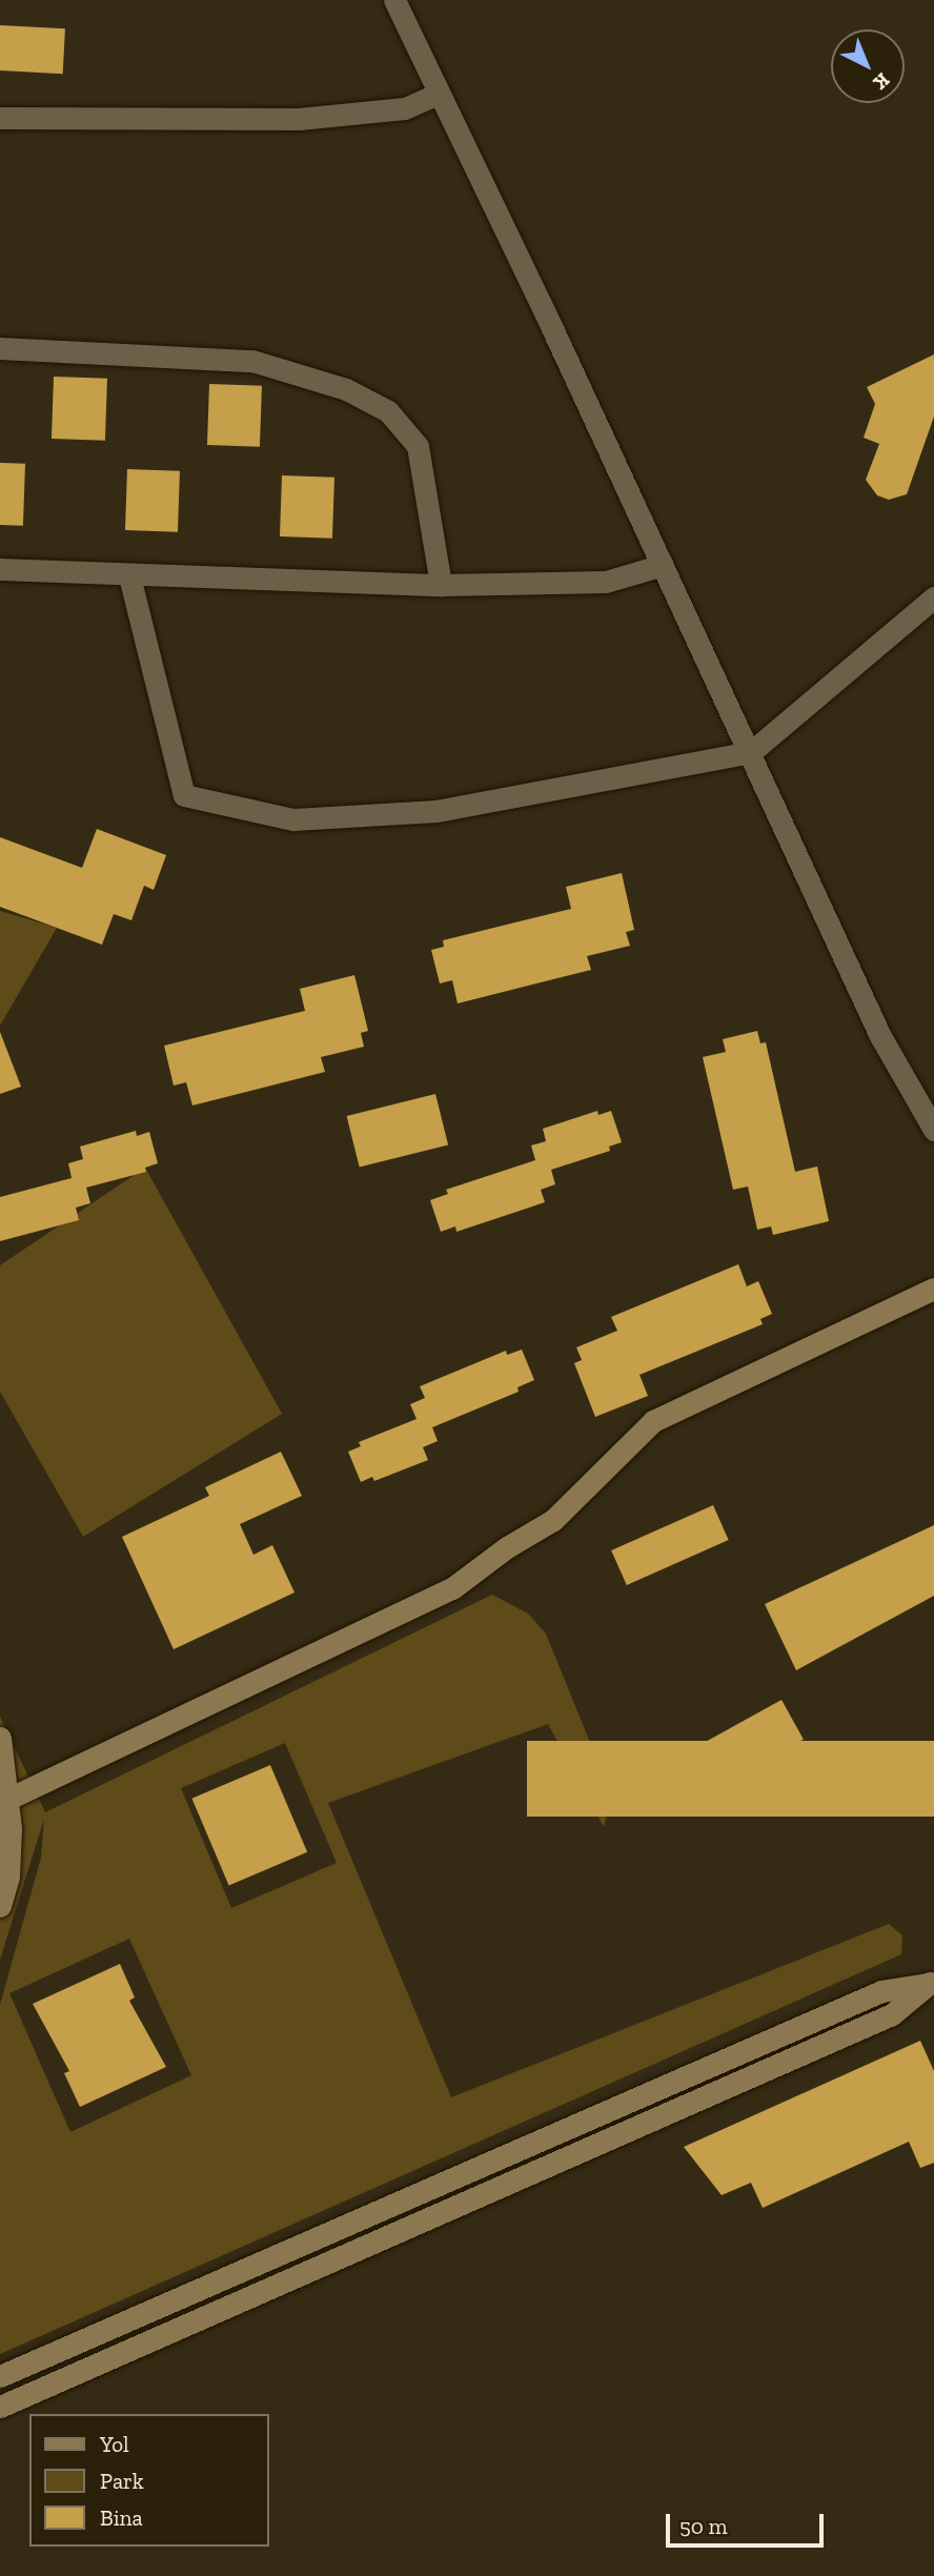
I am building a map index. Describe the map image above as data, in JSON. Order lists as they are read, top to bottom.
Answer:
{
  "legend": ["Yol", "Park", "Bina"],
  "scale_bar": "50 m",
  "north": "bottom right"
}
